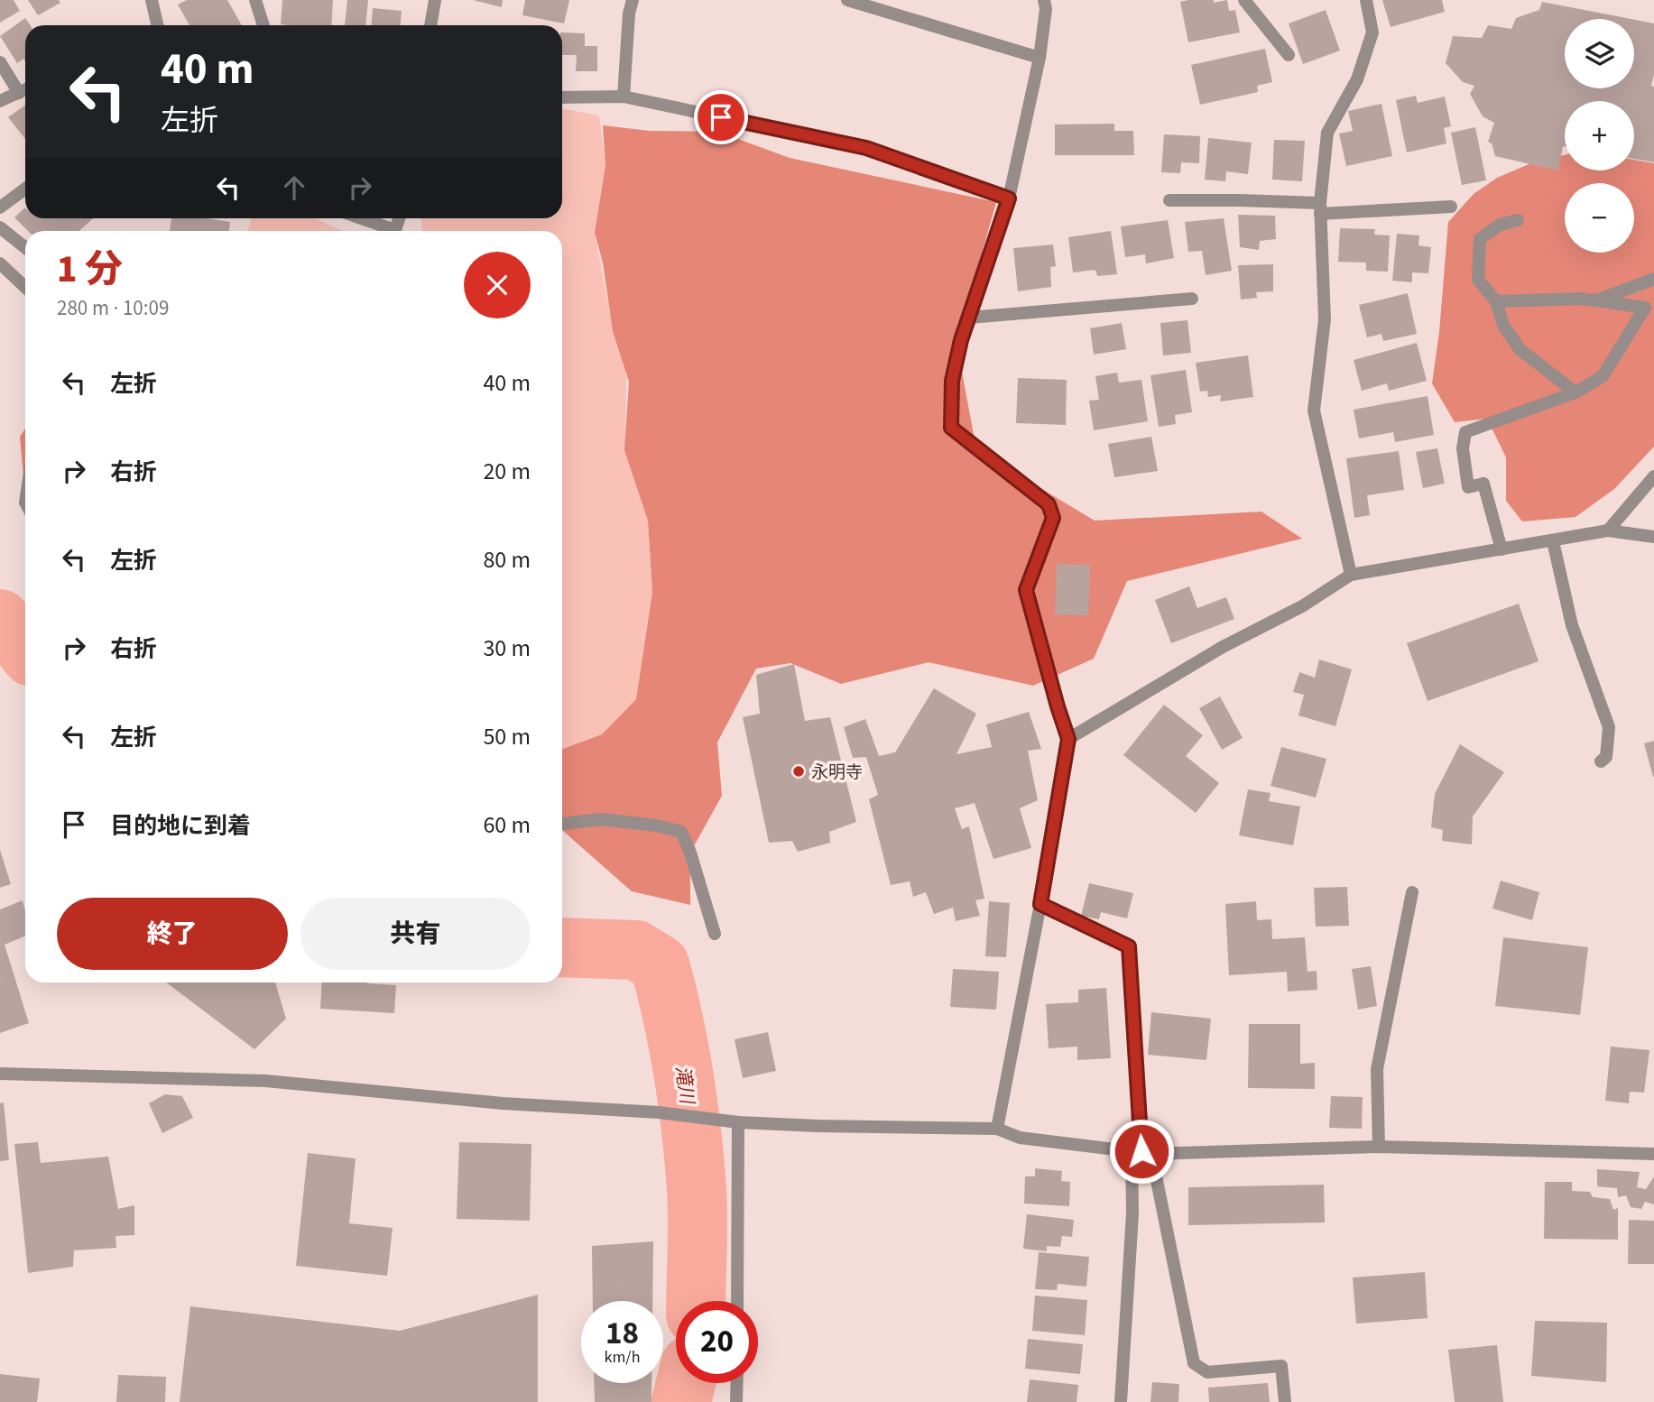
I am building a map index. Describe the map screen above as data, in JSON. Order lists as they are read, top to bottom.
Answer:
{
  "water": ["滝川"],
  "places": ["永明寺"],
  "page": {
    "map_buttons": ["+", "−"],
    "turn": ["40 m", "左折"],
    "heading": ["1 分", "280 m · 10:09"],
    "list": [
      {
        "name": "左折",
        "value": "40 m"
      },
      {
        "name": "右折",
        "value": "20 m"
      },
      {
        "name": "左折",
        "value": "80 m"
      },
      {
        "name": "右折",
        "value": "30 m"
      },
      {
        "name": "左折",
        "value": "50 m"
      },
      {
        "name": "目的地に到着",
        "value": "60 m"
      }
    ],
    "buttons": ["終了", "共有"],
    "speed": "18 km/h",
    "limit": "20"
  }
}
